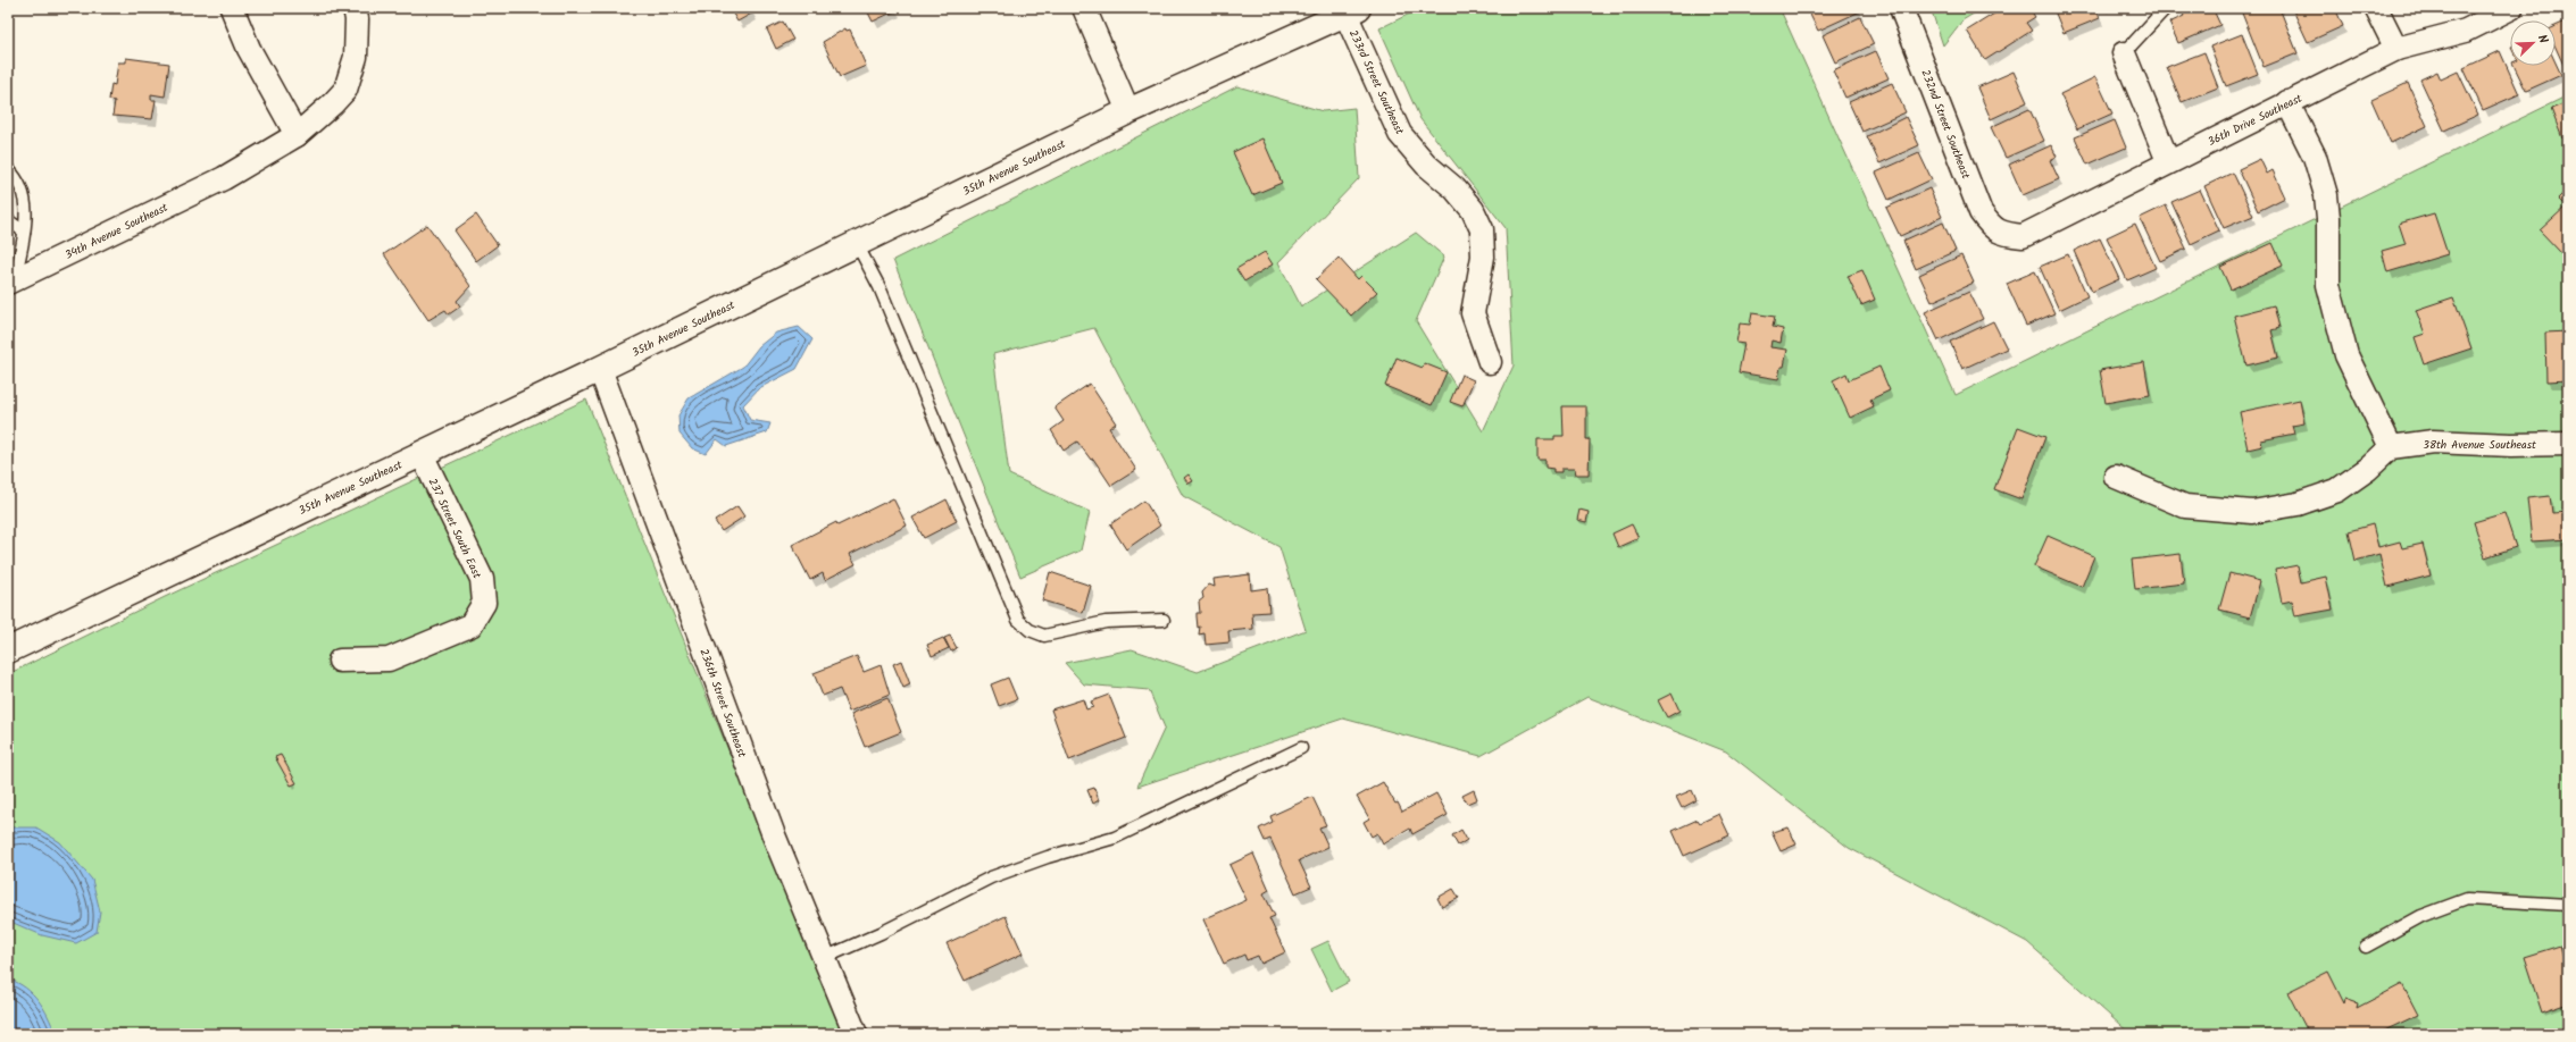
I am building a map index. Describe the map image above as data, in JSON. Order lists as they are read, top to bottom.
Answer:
{
  "streets": {
    "street": [
      "233rd Street Southeast",
      "36th Drive Southeast",
      "232nd Street Southeast",
      "35th Avenue Southeast",
      "34th Avenue Southeast",
      "38th Avenue Southeast",
      "237 Street South East",
      "236th Street Southeast"
    ]
  },
  "crossings": [
    ["233rd Street Southeast", "35th Avenue Southeast"],
    ["36th Drive Southeast", "232nd Street Southeast"],
    ["35th Avenue Southeast", "237 Street South East"],
    ["35th Avenue Southeast", "236th Street Southeast"]
  ],
  "north": "top right"
}
